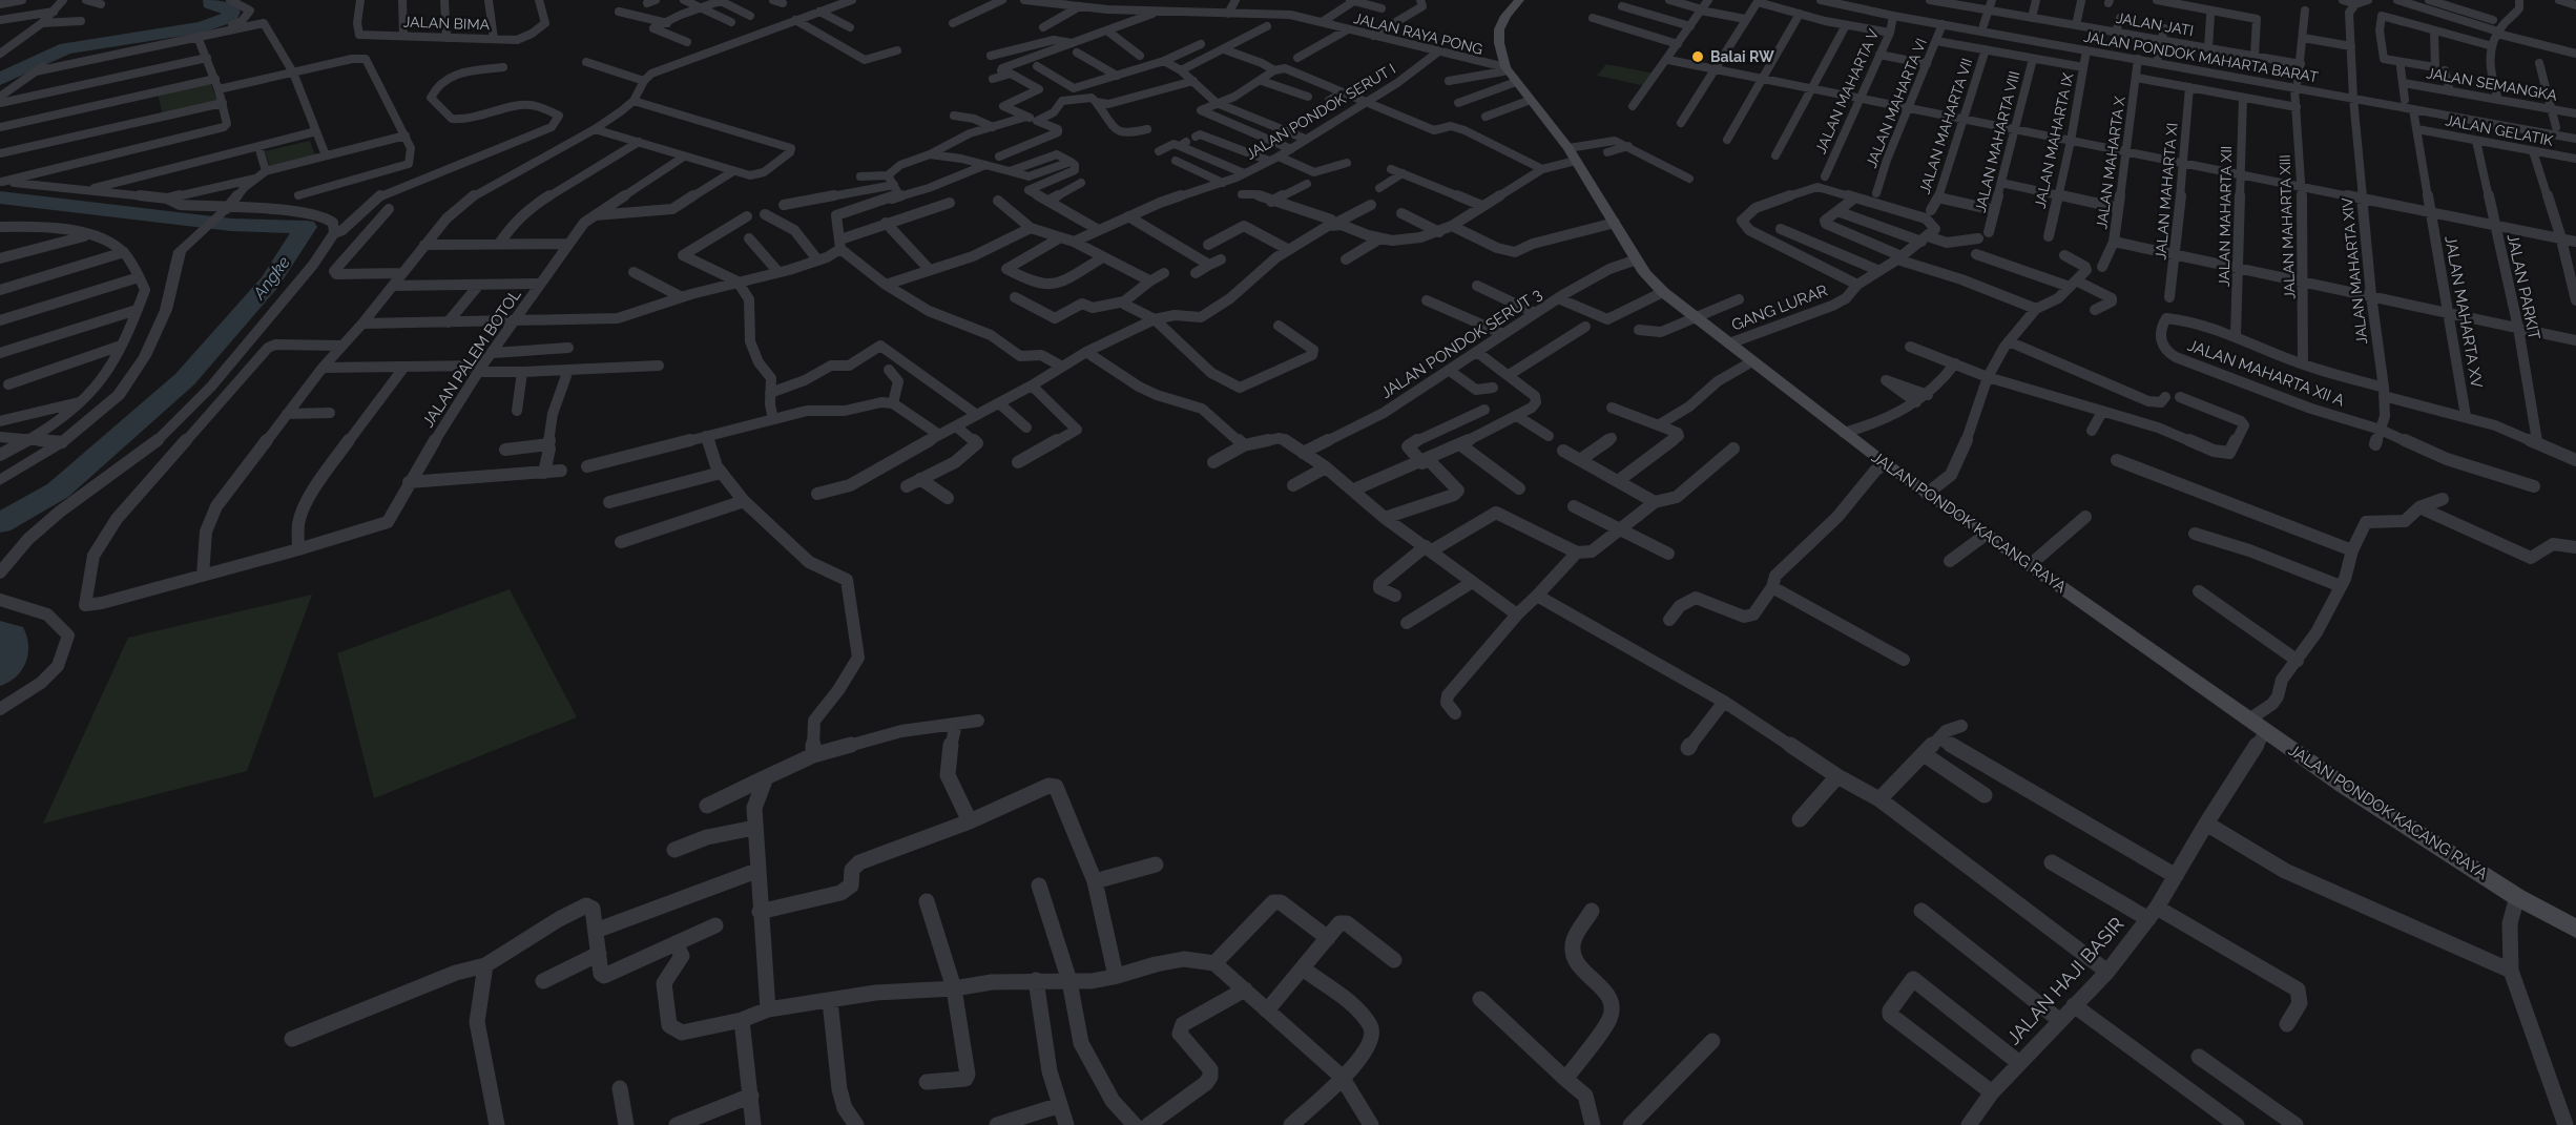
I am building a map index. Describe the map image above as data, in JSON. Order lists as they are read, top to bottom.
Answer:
{
  "streets": {
    "main road": ["JALAN PONDOK KACANG RAYA"],
    "street": [
      "JALAN BIMA",
      "JALAN JATI",
      "JALAN RAYA PONG",
      "JALAN PONDOK MAHARTA BARAT",
      "JALAN SEMANGKA",
      "JALAN MAHARTA V",
      "JALAN MAHARTA VI",
      "JALAN PONDOK SERUT I",
      "JALAN MAHARTA VII",
      "JALAN GELATIK",
      "JALAN MAHARTA IX",
      "JALAN MAHARTA VIII",
      "JALAN MAHARTA X",
      "JALAN MAHARTA XI",
      "JALAN MAHARTA XII",
      "JALAN MAHARTA XIII",
      "JALAN MAHARTA XIV",
      "JALAN PARKIT",
      "GANG LURAR",
      "JALAN MAHARTA XV",
      "JALAN PONDOK SERUT 3",
      "JALAN PALEM BOTOL",
      "JALAN MAHARTA XII A",
      "JALAN HAJI BASIR"
    ]
  },
  "crossings": [
    ["JALAN JATI", "JALAN MAHARTA XIII"],
    ["JALAN RAYA PONG", "JALAN PONDOK SERUT I"],
    ["JALAN RAYA PONG", "JALAN PONDOK KACANG RAYA"],
    ["JALAN PONDOK MAHARTA BARAT", "JALAN MAHARTA V"],
    ["JALAN PONDOK MAHARTA BARAT", "JALAN MAHARTA VI"],
    ["JALAN PONDOK MAHARTA BARAT", "JALAN MAHARTA IX"],
    ["JALAN PONDOK MAHARTA BARAT", "JALAN MAHARTA X"],
    ["JALAN PONDOK MAHARTA BARAT", "JALAN MAHARTA XIII"],
    ["JALAN PONDOK MAHARTA BARAT", "JALAN MAHARTA XIV"],
    ["JALAN PONDOK MAHARTA BARAT", "JALAN MAHARTA XV"],
    ["JALAN GELATIK", "JALAN PARKIT"],
    ["JALAN GELATIK", "JALAN MAHARTA XV"],
    ["JALAN MAHARTA XII", "JALAN MAHARTA XII A"],
    ["JALAN MAHARTA XIII", "JALAN MAHARTA XII A"],
    ["JALAN MAHARTA XIV", "JALAN MAHARTA XII A"],
    ["JALAN PARKIT", "JALAN MAHARTA XII A"],
    ["GANG LURAR", "JALAN PONDOK KACANG RAYA"],
    ["JALAN MAHARTA XV", "JALAN MAHARTA XII A"],
    ["JALAN PONDOK SERUT 3", "JALAN PONDOK KACANG RAYA"],
    ["JALAN PONDOK KACANG RAYA", "JALAN HAJI BASIR"]
  ],
  "water": ["Angke"],
  "places": ["Balai RW"]
}
